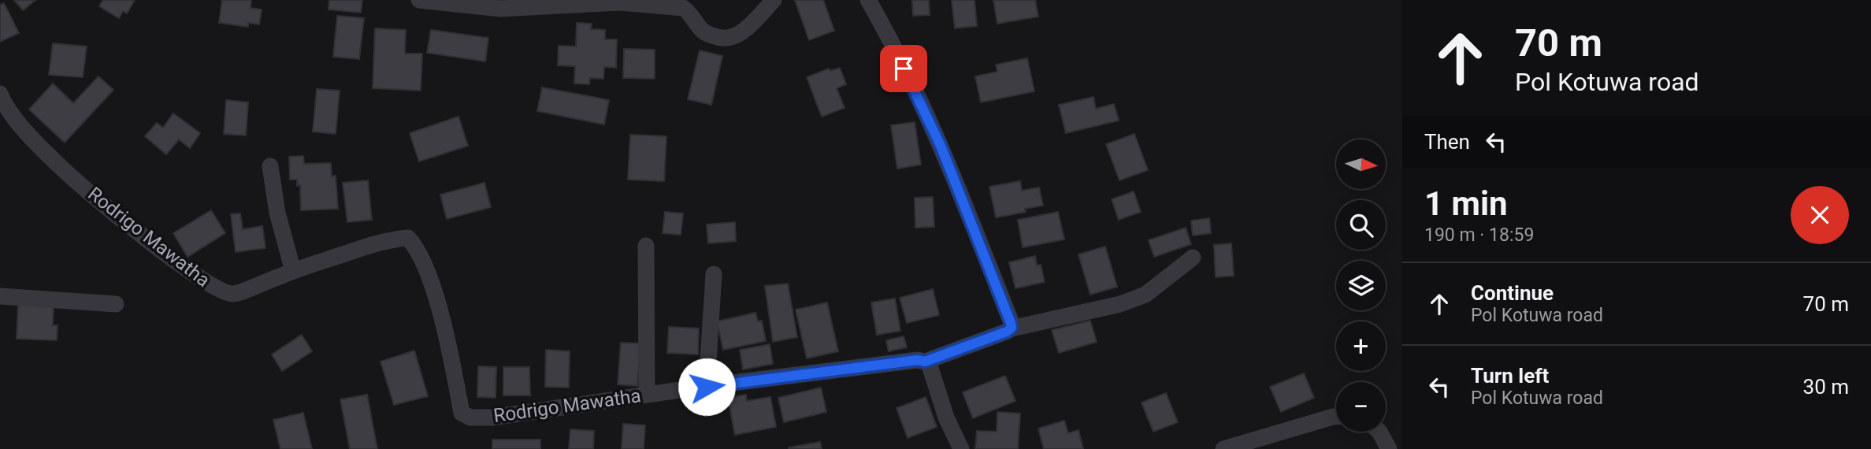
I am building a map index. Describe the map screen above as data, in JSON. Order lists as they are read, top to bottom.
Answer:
{
  "streets": {
    "street": ["Rodrigo Mawatha"]
  },
  "north": "right",
  "page": {
    "turn": ["70 m", "Pol Kotuwa road"],
    "then": "Then",
    "map_buttons": ["+", "−"],
    "heading": ["1 min", "190 m · 18:59"],
    "list": [
      {
        "name": "Continue",
        "note": "Pol Kotuwa road",
        "value": "70 m"
      },
      {
        "name": "Turn left",
        "note": "Pol Kotuwa road",
        "value": "30 m"
      }
    ]
  }
}
